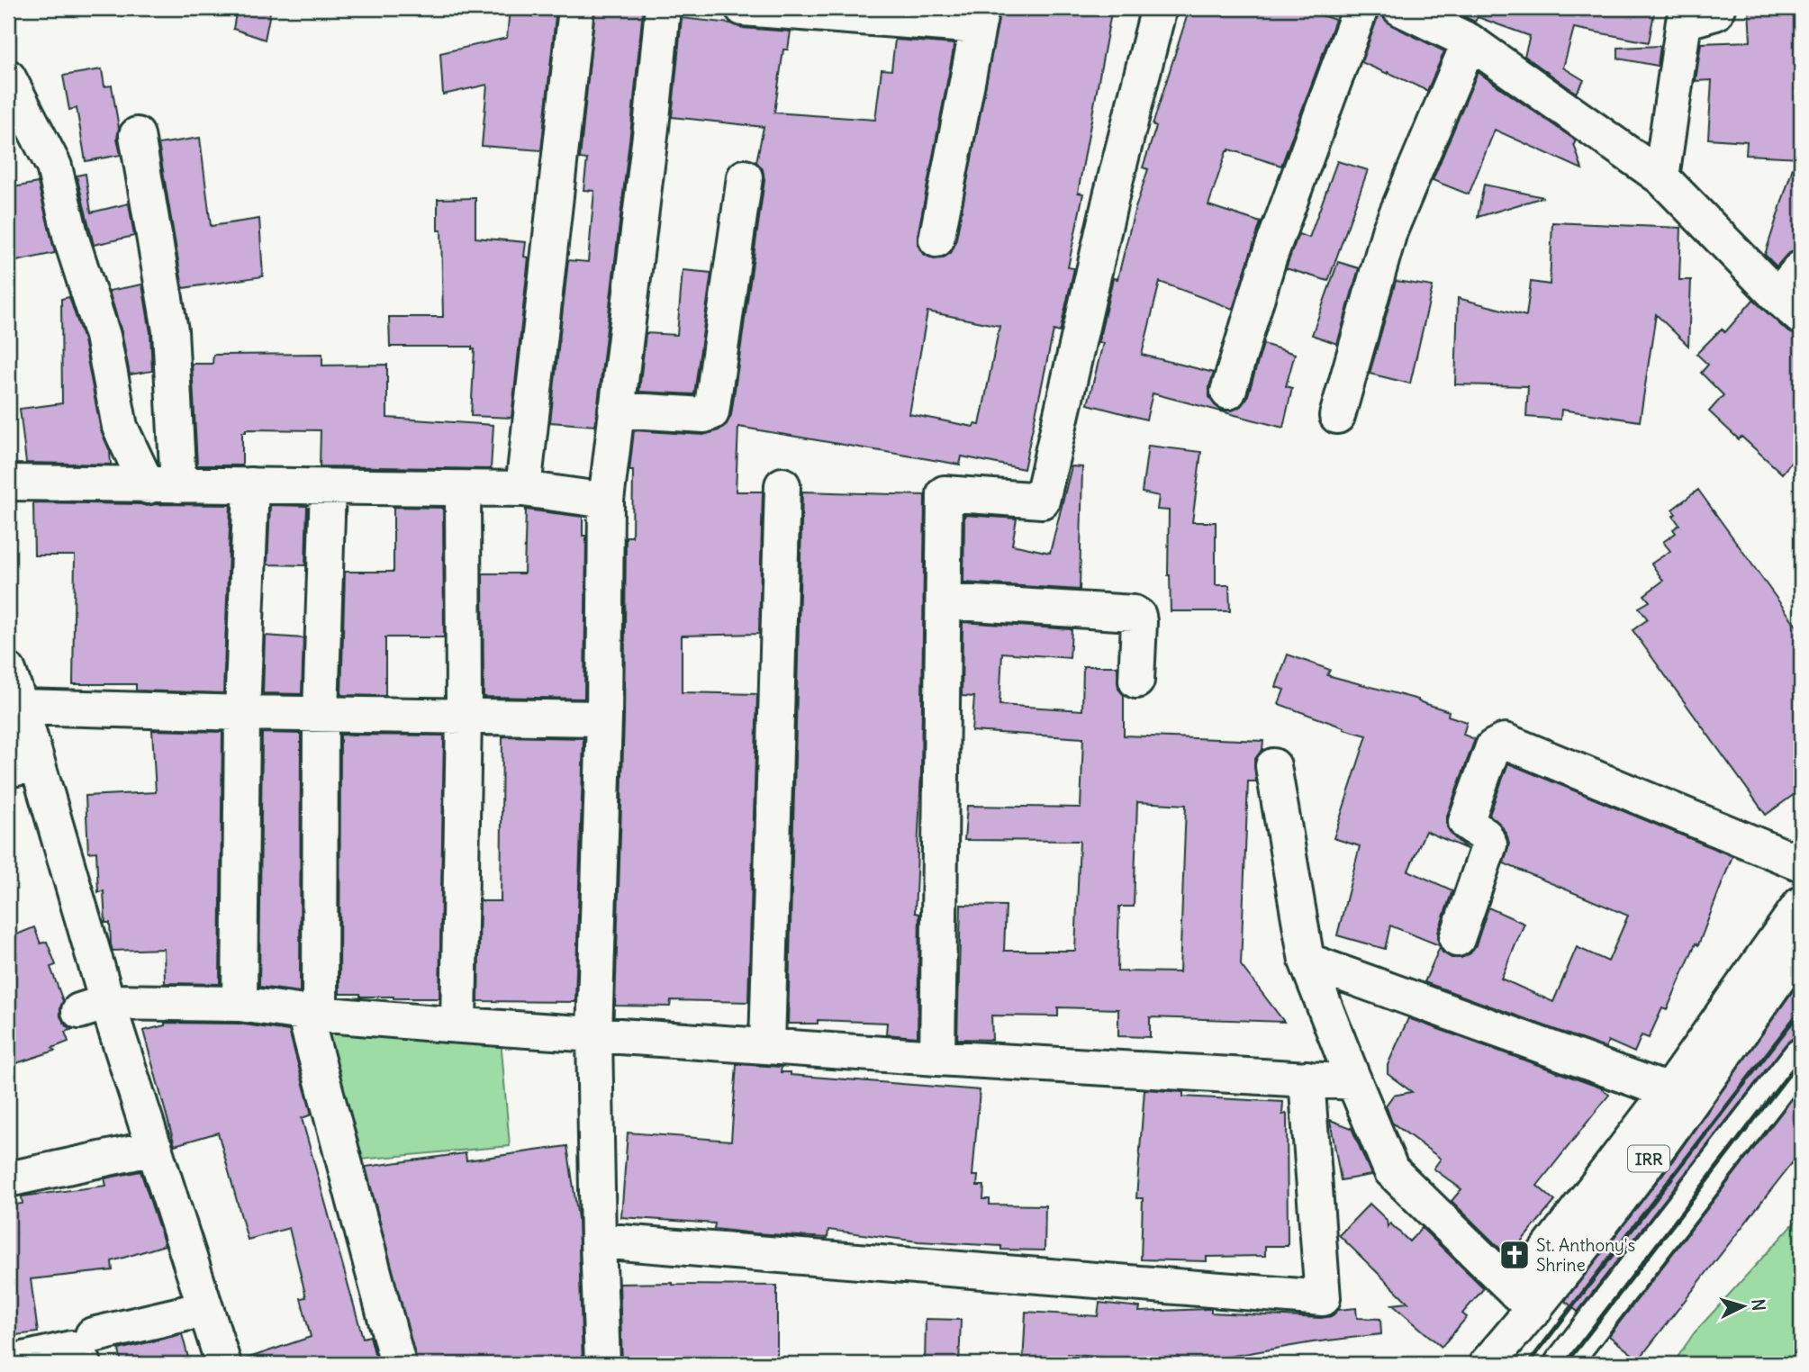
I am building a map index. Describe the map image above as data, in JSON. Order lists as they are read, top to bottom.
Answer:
{
  "streets": {
    "street": ["IRR"]
  },
  "places": {
    "church": ["St. Anthony's Shrine"]
  },
  "north": "right"
}
